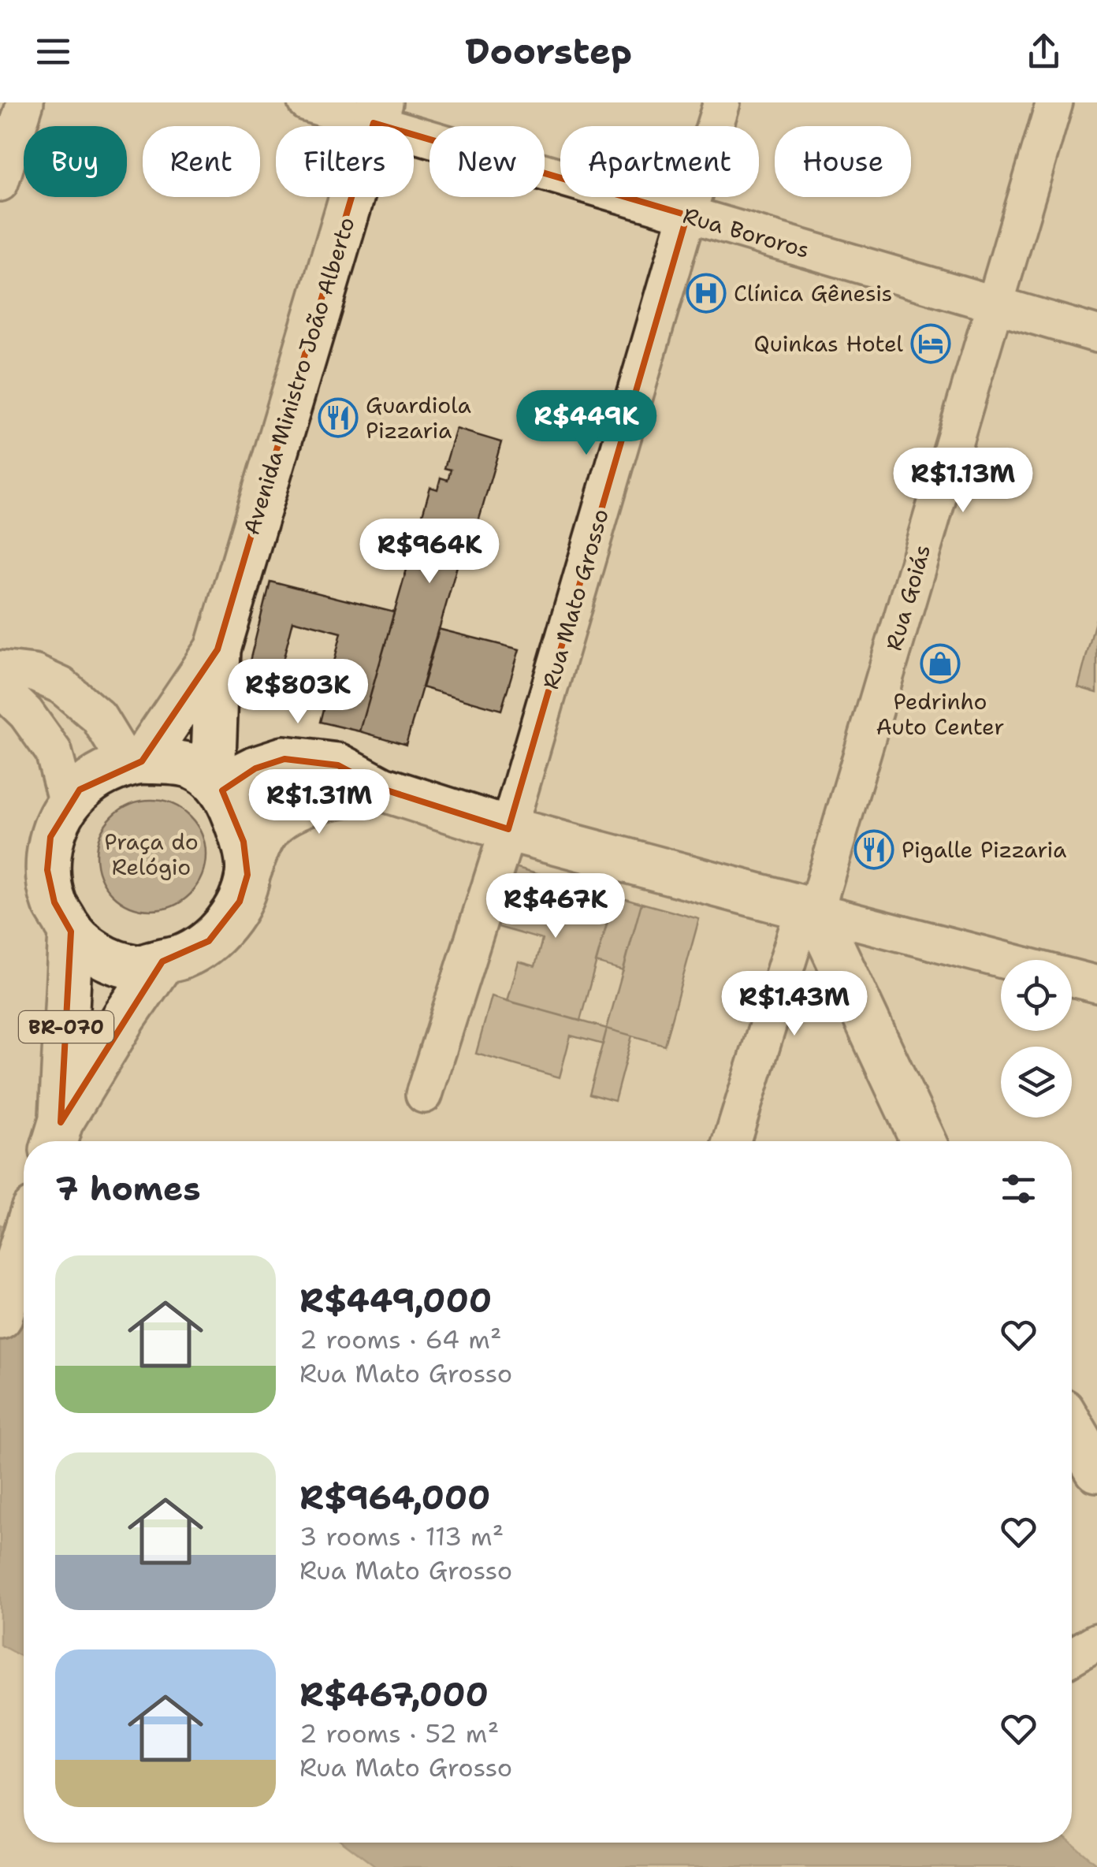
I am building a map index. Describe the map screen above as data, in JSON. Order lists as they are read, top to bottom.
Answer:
{
  "streets": {
    "main road": ["Avenida Ministro João Alberto", "BR-070"],
    "street": ["Rua Bororos", "Rua Goiás", "Rua Mato Grosso"]
  },
  "crossings": [
    ["Rua Bororos", "Avenida Ministro João Alberto"],
    ["Rua Bororos", "Rua Goiás"],
    ["Rua Bororos", "Rua Mato Grosso"],
    ["Avenida Ministro João Alberto", "BR-070"]
  ],
  "parks": ["Praça do Relógio"],
  "places": {
    "hospital": ["Clínica Gênesis"],
    "hotel": ["Quinkas Hotel"],
    "restaurant": ["Guardiola Pizzaria", "Pigalle Pizzaria"],
    "shop": ["Pedrinho Auto Center"]
  },
  "page": {
    "header": "Doorstep",
    "chip": [
      "Buy",
      "Rent",
      "Filters",
      "New",
      "Apartment",
      "House"
    ],
    "price": [
      "R$449K",
      "R$1.13M",
      "R$964K",
      "R$803K",
      "R$1.31M",
      "R$467K",
      "R$1.43M"
    ],
    "heading": "7 homes",
    "list": [
      {
        "name": "R$449,000",
        "note": "2 rooms · 64 m² · Rua Mato Grosso"
      },
      {
        "name": "R$964,000",
        "note": "3 rooms · 113 m² · Rua Mato Grosso"
      },
      {
        "name": "R$467,000",
        "note": "2 rooms · 52 m² · Rua Mato Grosso"
      }
    ]
  }
}
